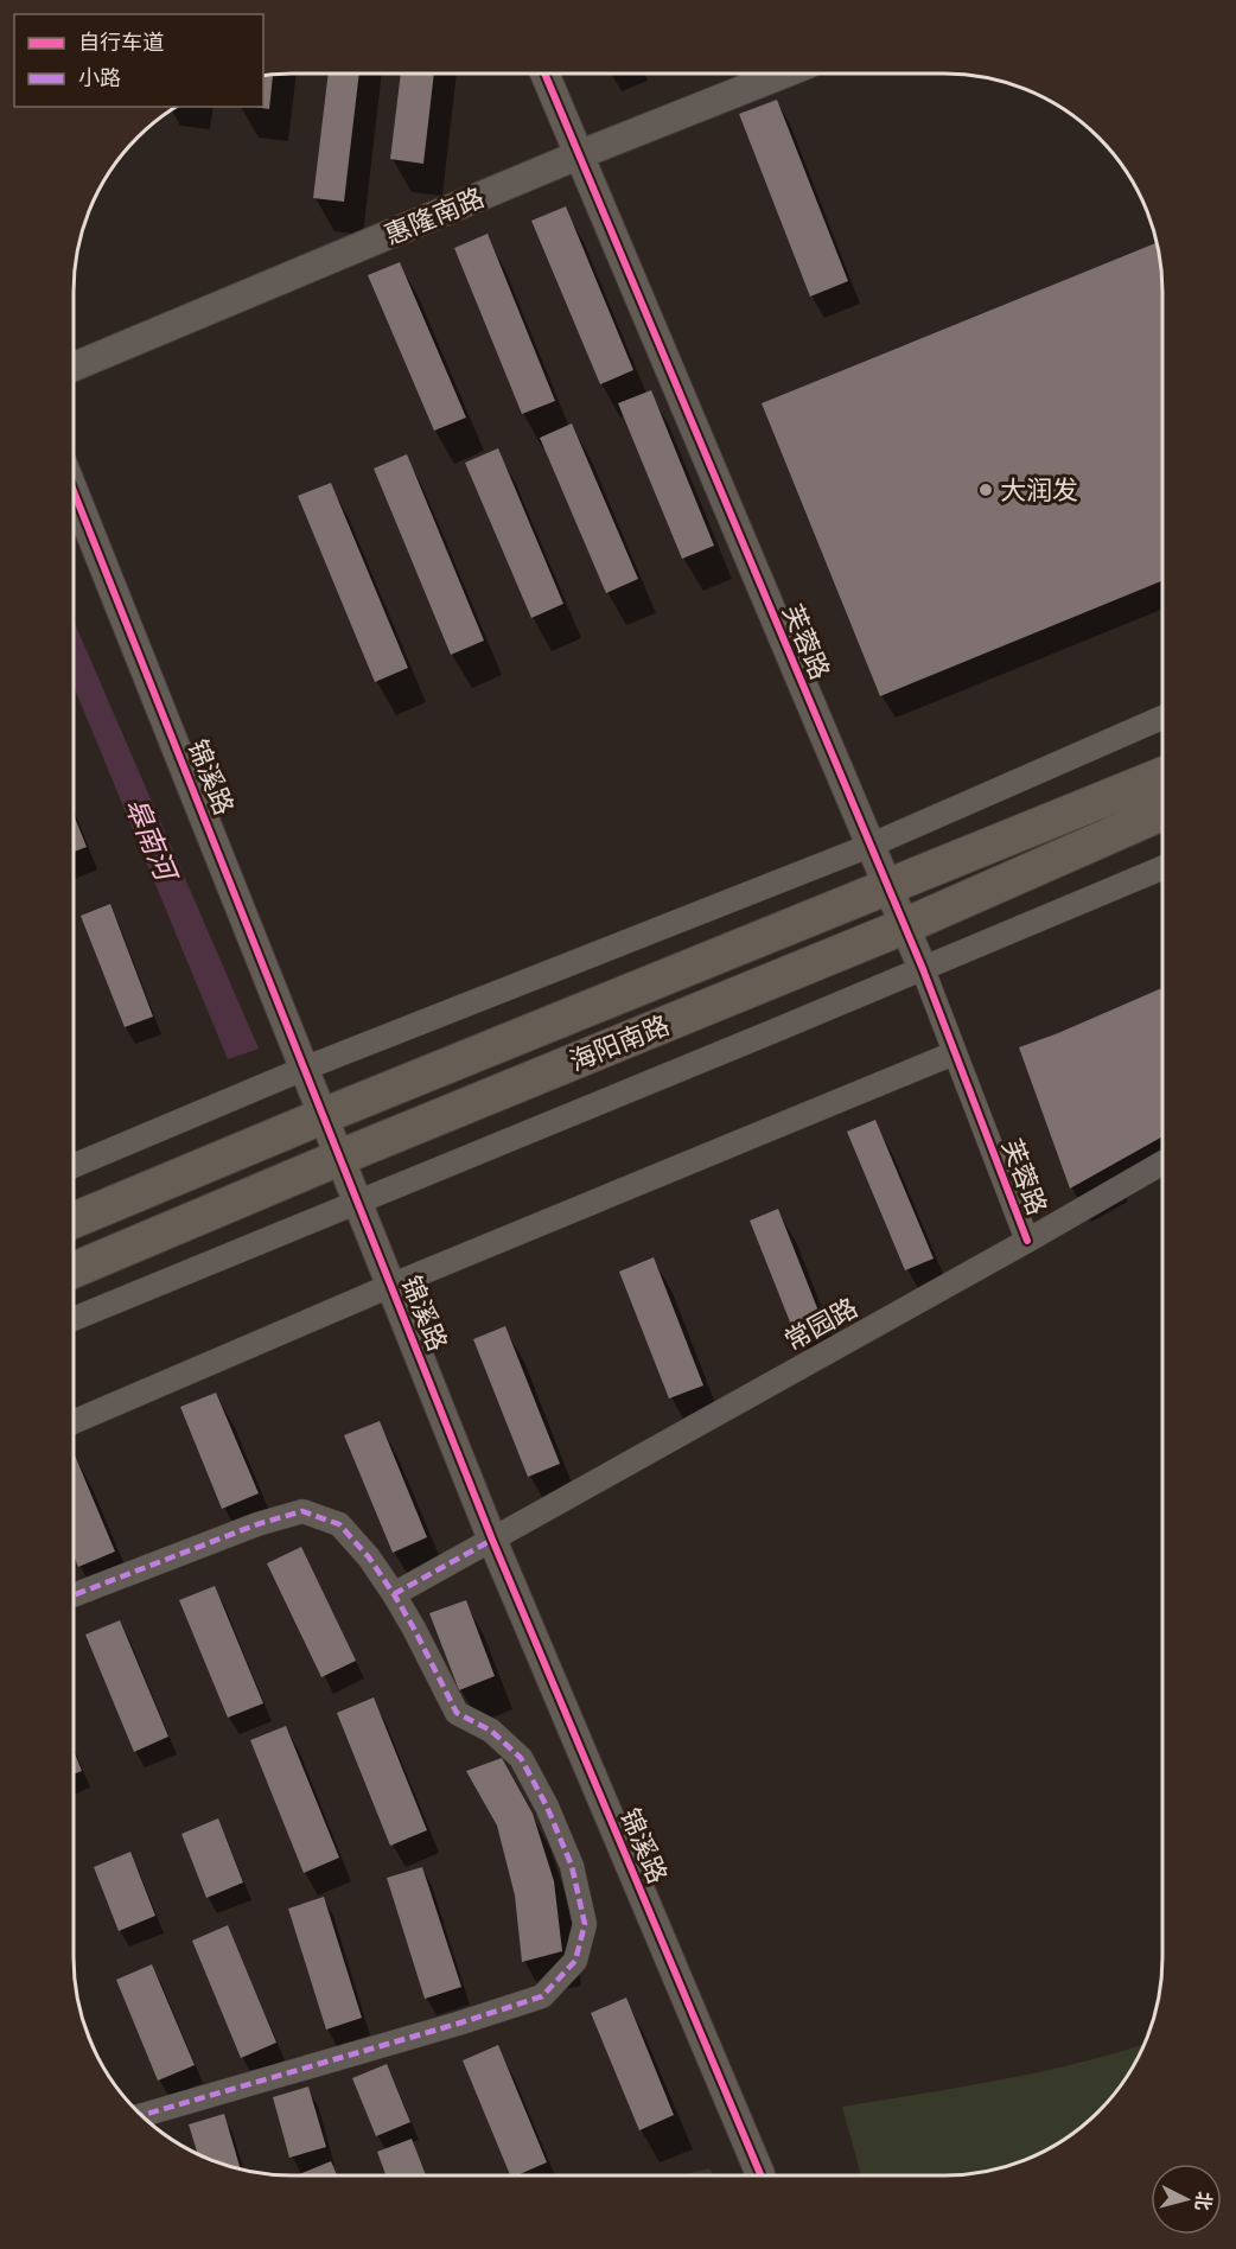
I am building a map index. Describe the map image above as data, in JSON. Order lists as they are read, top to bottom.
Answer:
{
  "streets": {
    "main road": ["海阳南路"],
    "street": [
      "惠隆南路",
      "芙蓉路",
      "锦溪路",
      "常园路"
    ]
  },
  "crossings": [
    ["惠隆南路", "芙蓉路"],
    ["芙蓉路", "海阳南路"],
    ["芙蓉路", "常园路"],
    ["锦溪路", "海阳南路"],
    ["锦溪路", "常园路"]
  ],
  "water": ["皋南河"],
  "places": ["大润发"],
  "legend": ["自行车道", "小路"],
  "north": "right"
}
